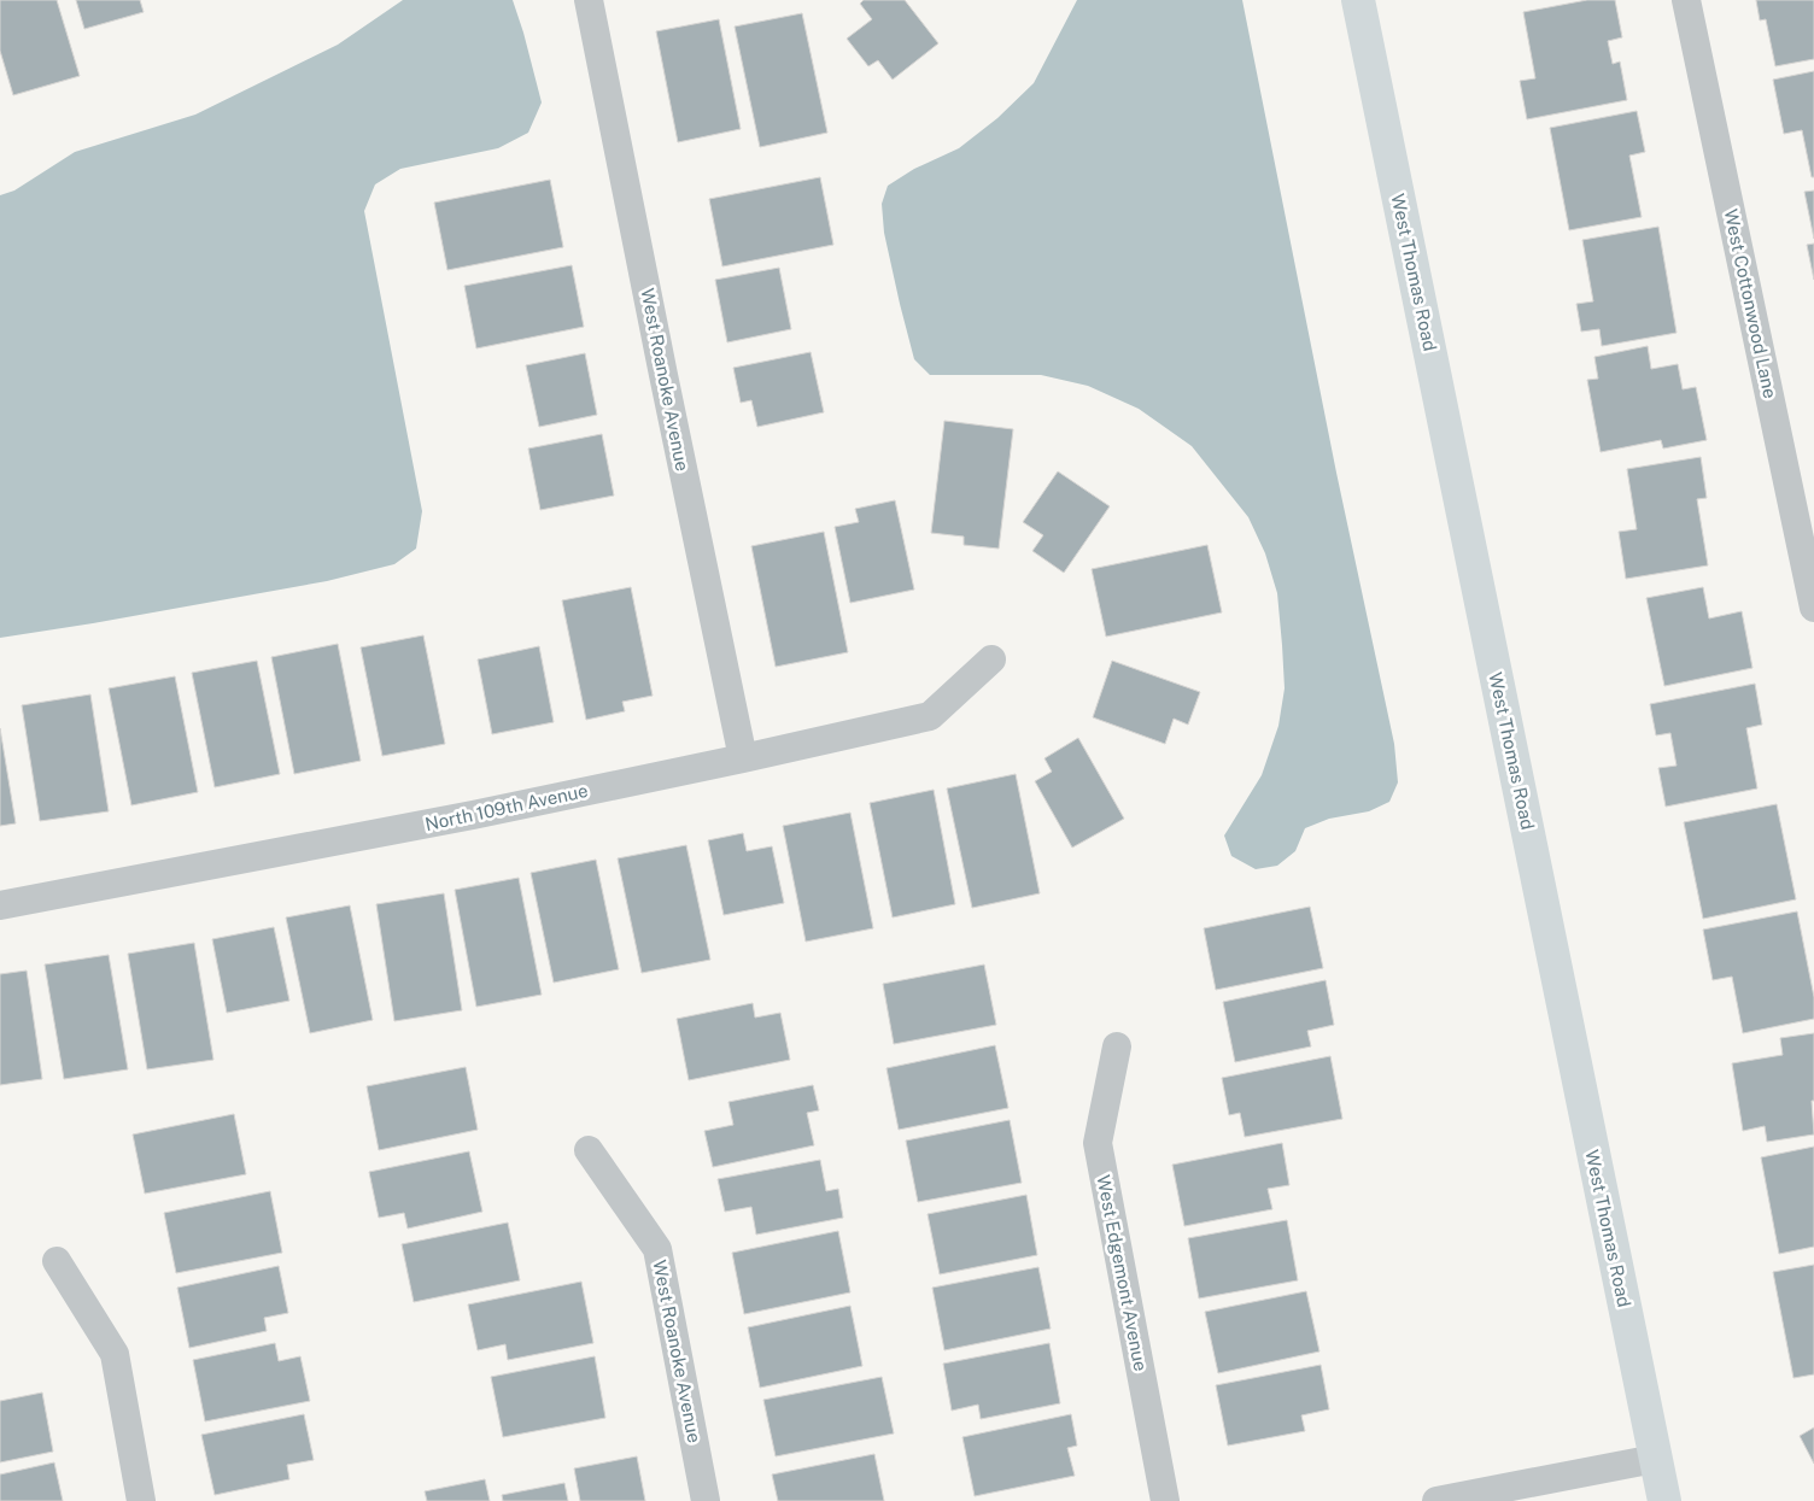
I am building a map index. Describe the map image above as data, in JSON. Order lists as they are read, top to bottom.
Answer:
{
  "streets": {
    "main road": ["West Thomas Road"],
    "street": [
      "West Cottonwood Lane",
      "West Roanoke Avenue",
      "North 109th Avenue",
      "West Edgemont Avenue"
    ]
  },
  "crossings": [
    ["West Roanoke Avenue", "North 109th Avenue"]
  ]
}
